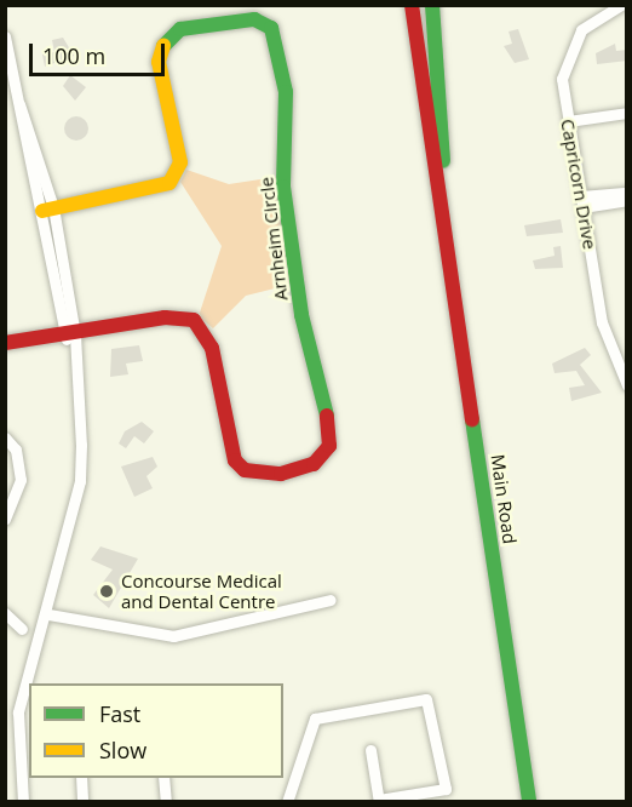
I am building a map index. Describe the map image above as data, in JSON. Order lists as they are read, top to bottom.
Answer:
{
  "streets": {
    "street": ["Capricorn Drive", "Arnheim Circle", "Main Road"]
  },
  "places": ["Concourse Medical and Dental Centre"],
  "legend": ["Fast", "Slow"],
  "scale_bar": "100 m"
}
